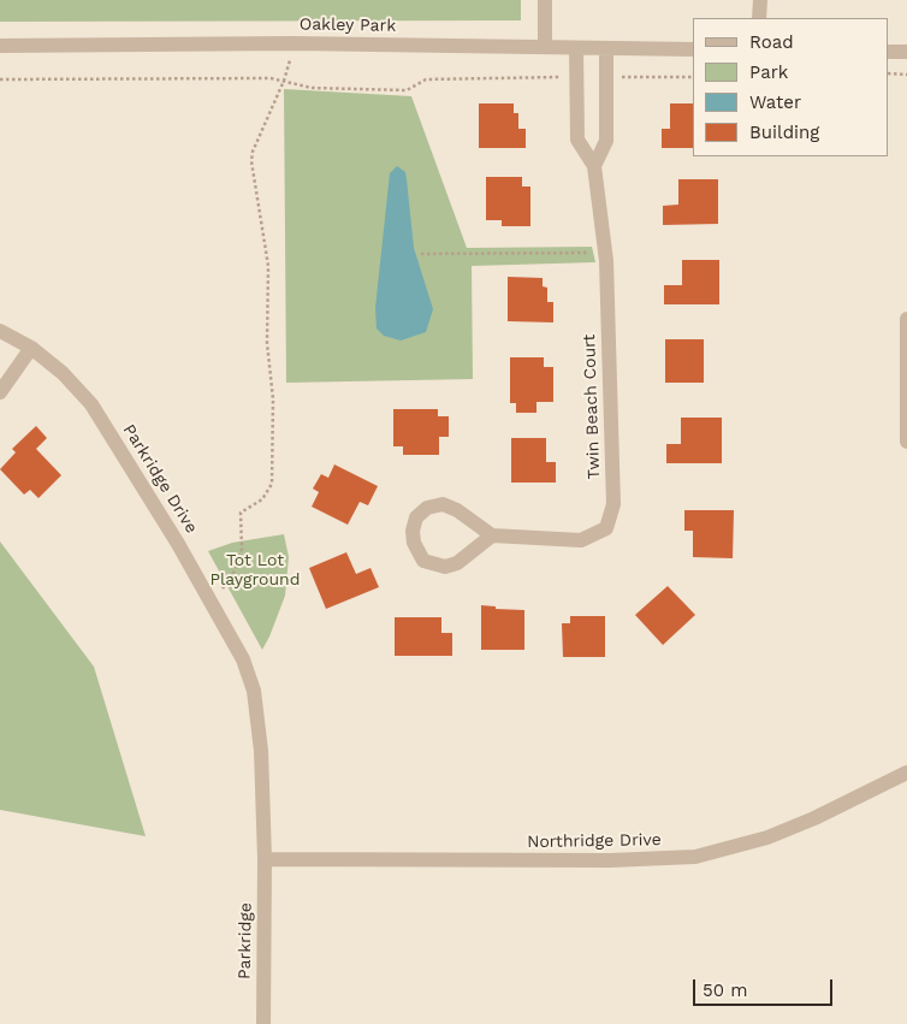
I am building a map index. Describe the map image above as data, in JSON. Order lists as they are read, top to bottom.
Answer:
{
  "streets": {
    "street": [
      "Oakley Park",
      "Twin Beach Court",
      "Parkridge Drive",
      "Northridge Drive",
      "Parkridge"
    ]
  },
  "crossings": [
    ["Oakley Park", "Twin Beach Court"],
    ["Parkridge Drive", "Northridge Drive"],
    ["Parkridge Drive", "Parkridge"],
    ["Northridge Drive", "Parkridge"]
  ],
  "parks": ["Tot Lot Playground"],
  "legend": [
    "Road",
    "Park",
    "Water",
    "Building"
  ],
  "scale_bar": "50 m"
}
